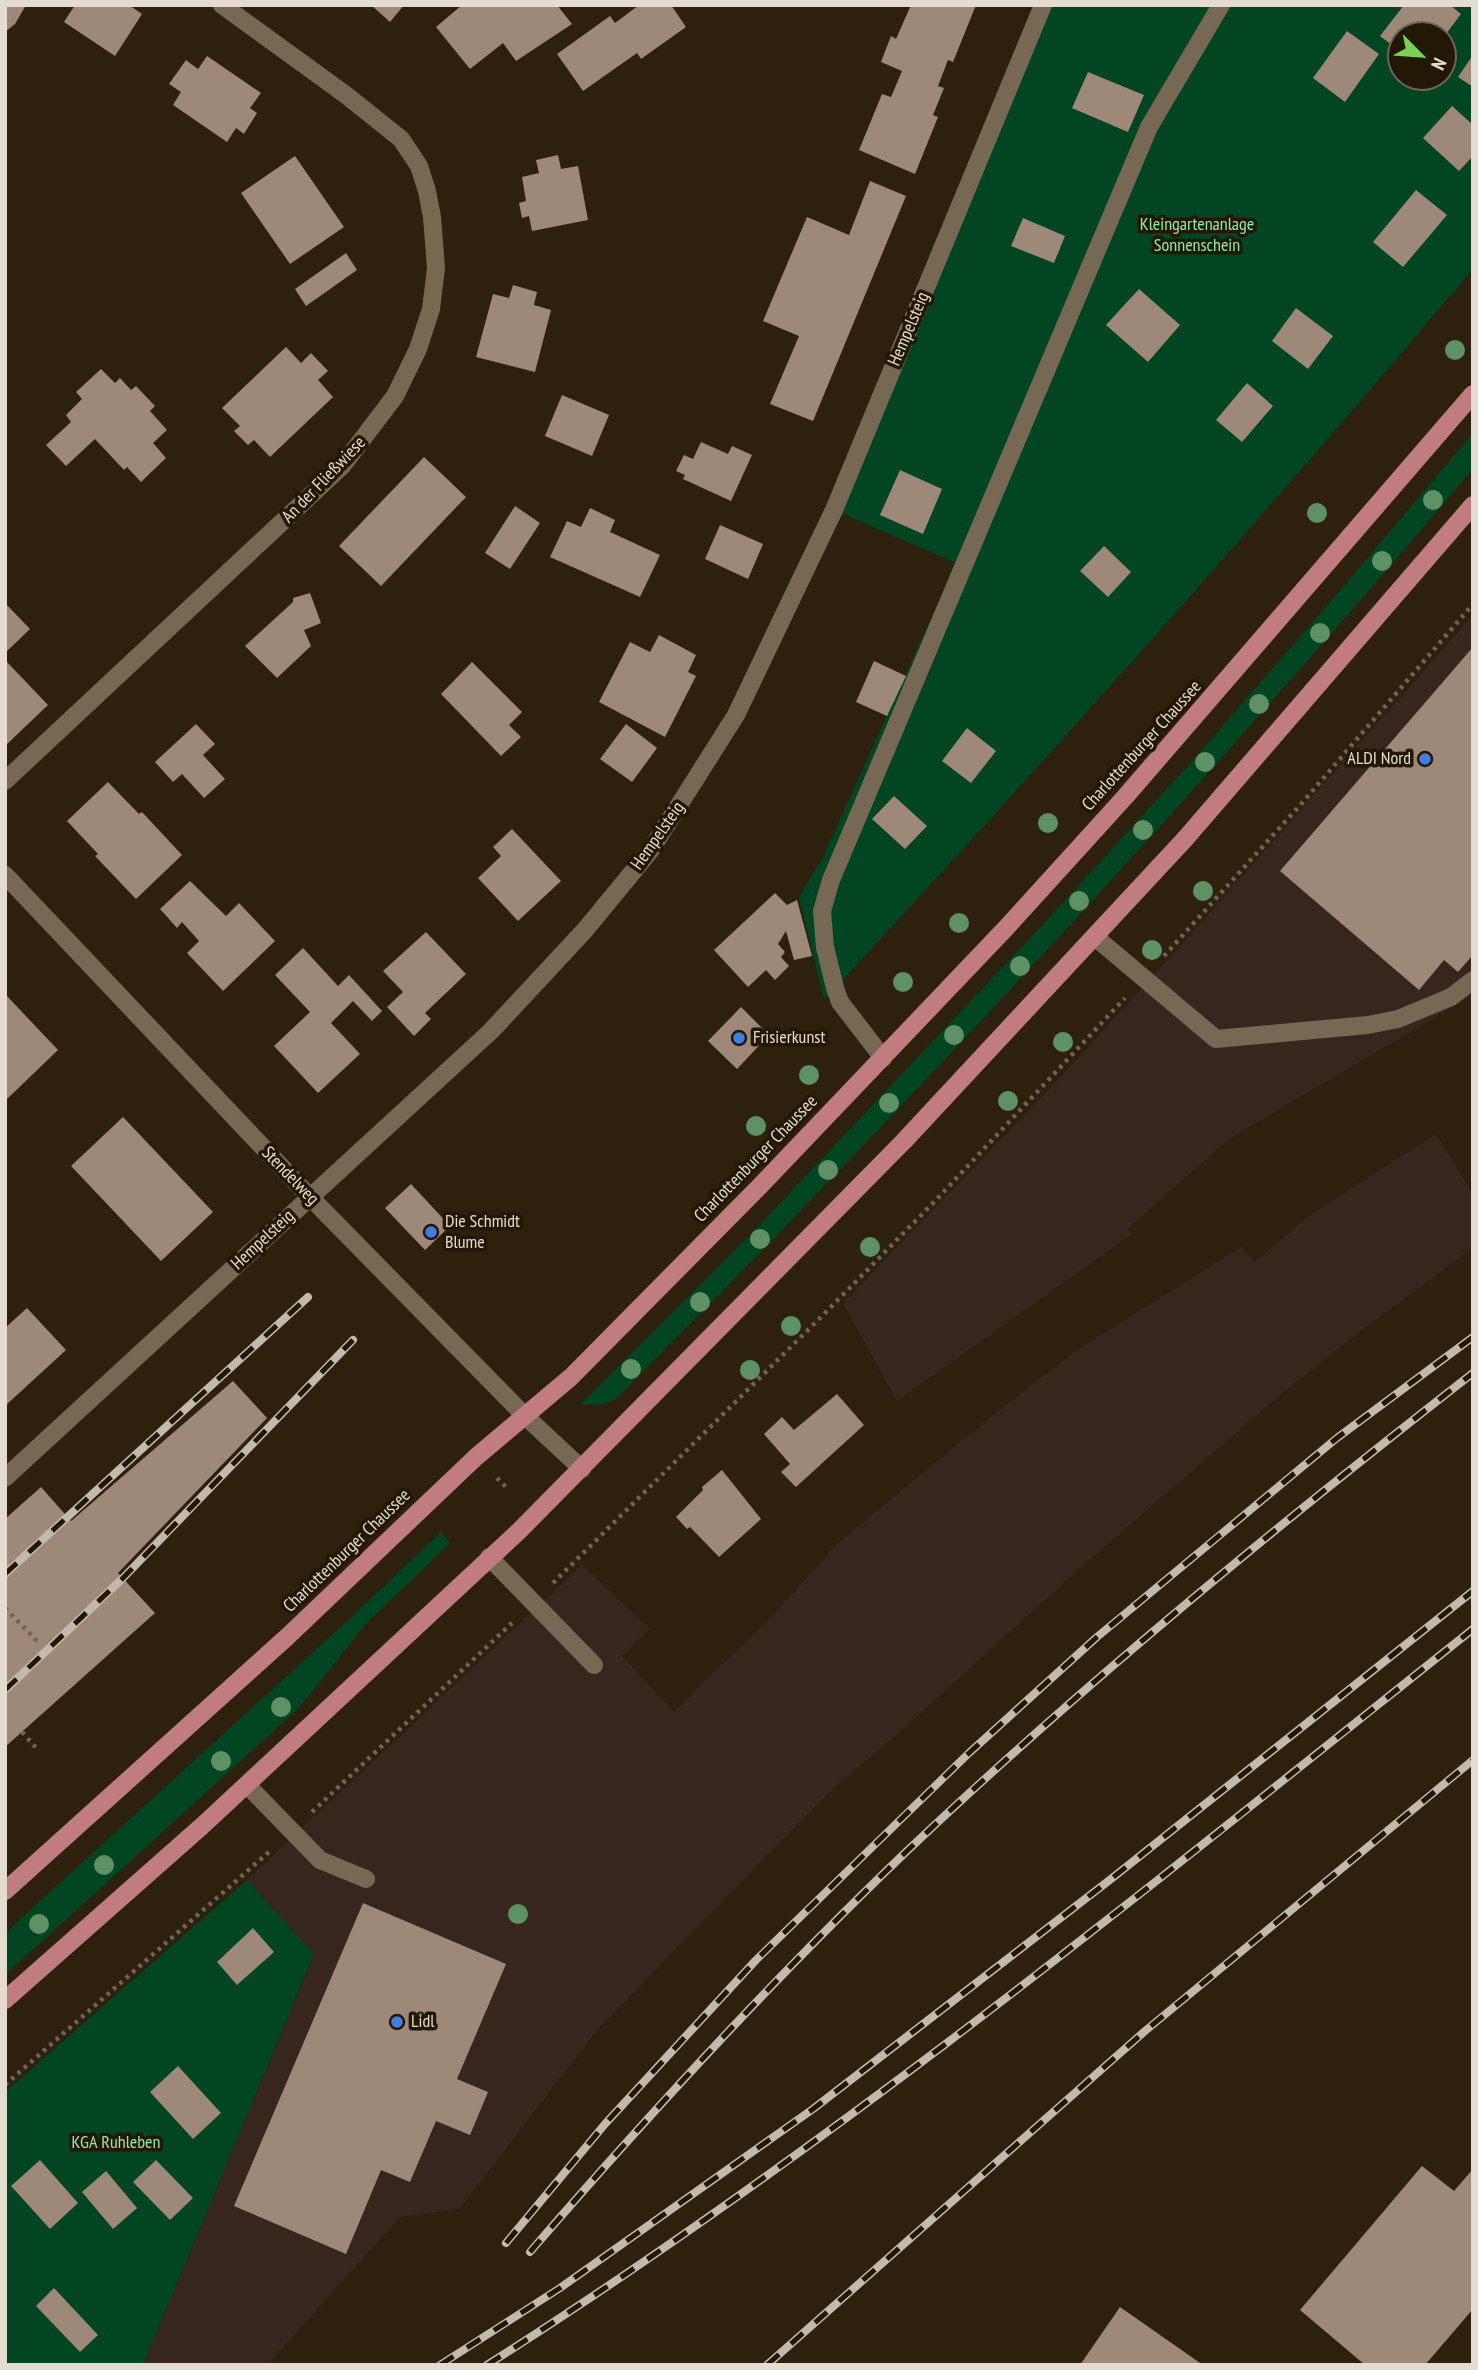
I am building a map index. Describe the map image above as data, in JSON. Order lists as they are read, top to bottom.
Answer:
{
  "streets": {
    "main road": ["Charlottenburger Chaussee"],
    "street": ["Hempelsteig", "An der Fließwiese", "Stendelweg"]
  },
  "crossings": [
    ["Hempelsteig", "Stendelweg"],
    ["Charlottenburger Chaussee", "Stendelweg"]
  ],
  "parks": ["Kleingartenanlage Sonnenschein", "KGA Ruhleben"],
  "places": [
    "ALDI Nord",
    "Frisierkunst",
    "Die Schmidt Blume",
    "Lidl"
  ],
  "north": "bottom right"
}
